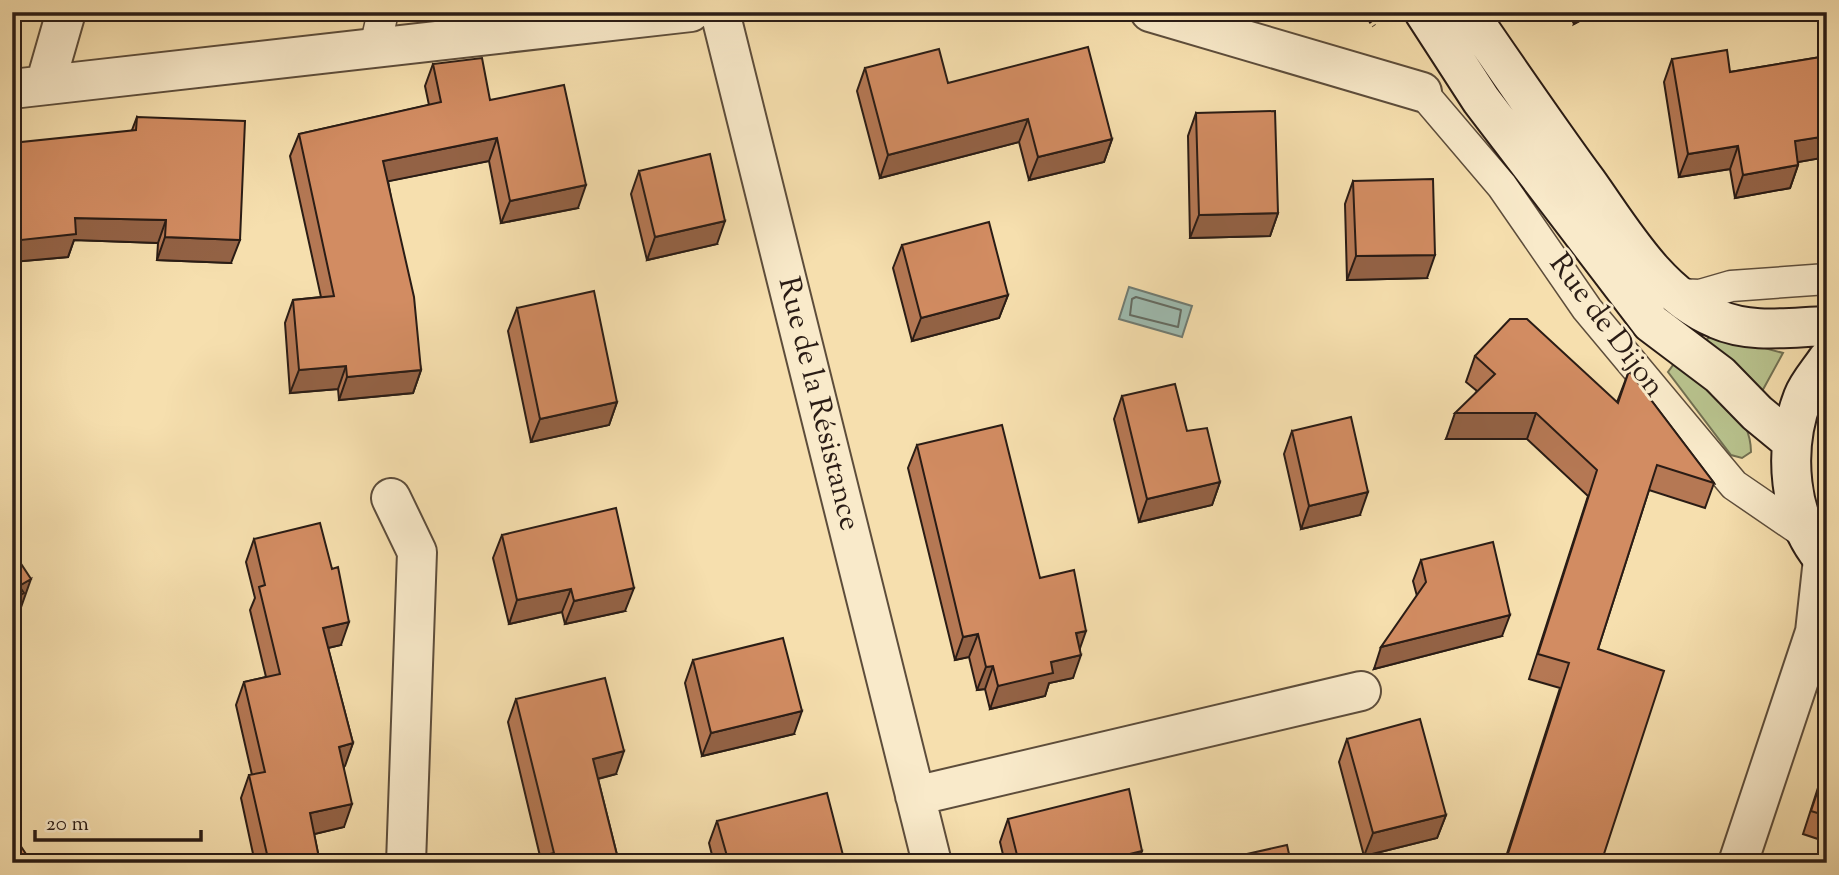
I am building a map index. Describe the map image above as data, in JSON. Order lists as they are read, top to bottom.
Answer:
{
  "streets": {
    "street": ["Rue de Dijon", "Rue de la Résistance"]
  },
  "scale_bar": "20 m"
}
